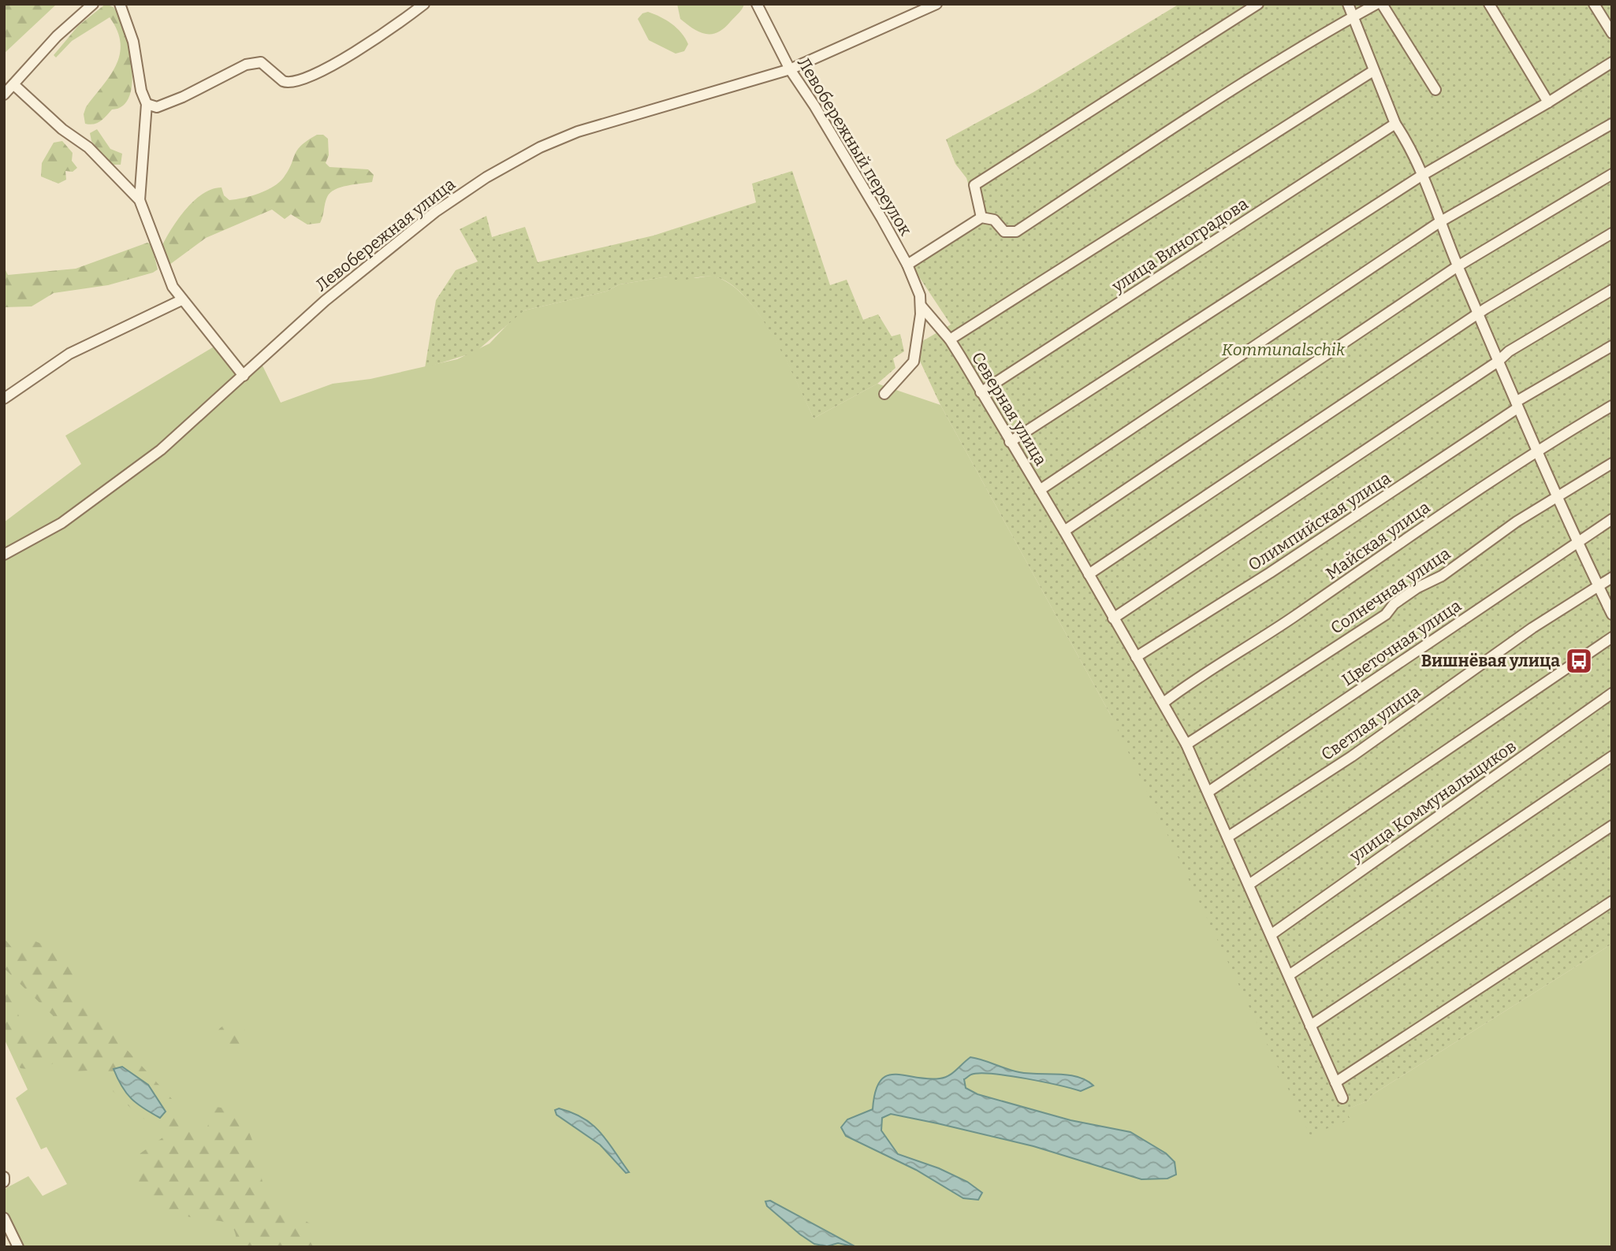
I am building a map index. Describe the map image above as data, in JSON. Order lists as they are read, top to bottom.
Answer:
{
  "streets": {
    "street": [
      "Левобережный переулок",
      "Левобережная улица",
      "улица Виноградова",
      "Северная улица",
      "Олимпийская улица",
      "Майская улица",
      "Солнечная улица",
      "Цветочная улица",
      "Светлая улица",
      "улица Коммунальщиков"
    ]
  },
  "crossings": [
    ["Левобережный переулок", "Левобережная улица"],
    ["Левобережный переулок", "Северная улица"],
    ["улица Виноградова", "Северная улица"],
    ["Северная улица", "Олимпийская улица"],
    ["Северная улица", "Майская улица"],
    ["Северная улица", "Солнечная улица"],
    ["Северная улица", "Цветочная улица"],
    ["Северная улица", "Светлая улица"],
    ["Северная улица", "улица Коммунальщиков"]
  ],
  "parks": ["Kommunalschik"],
  "places": {
    "bus stop": ["Вишнёвая улица"]
  }
}
